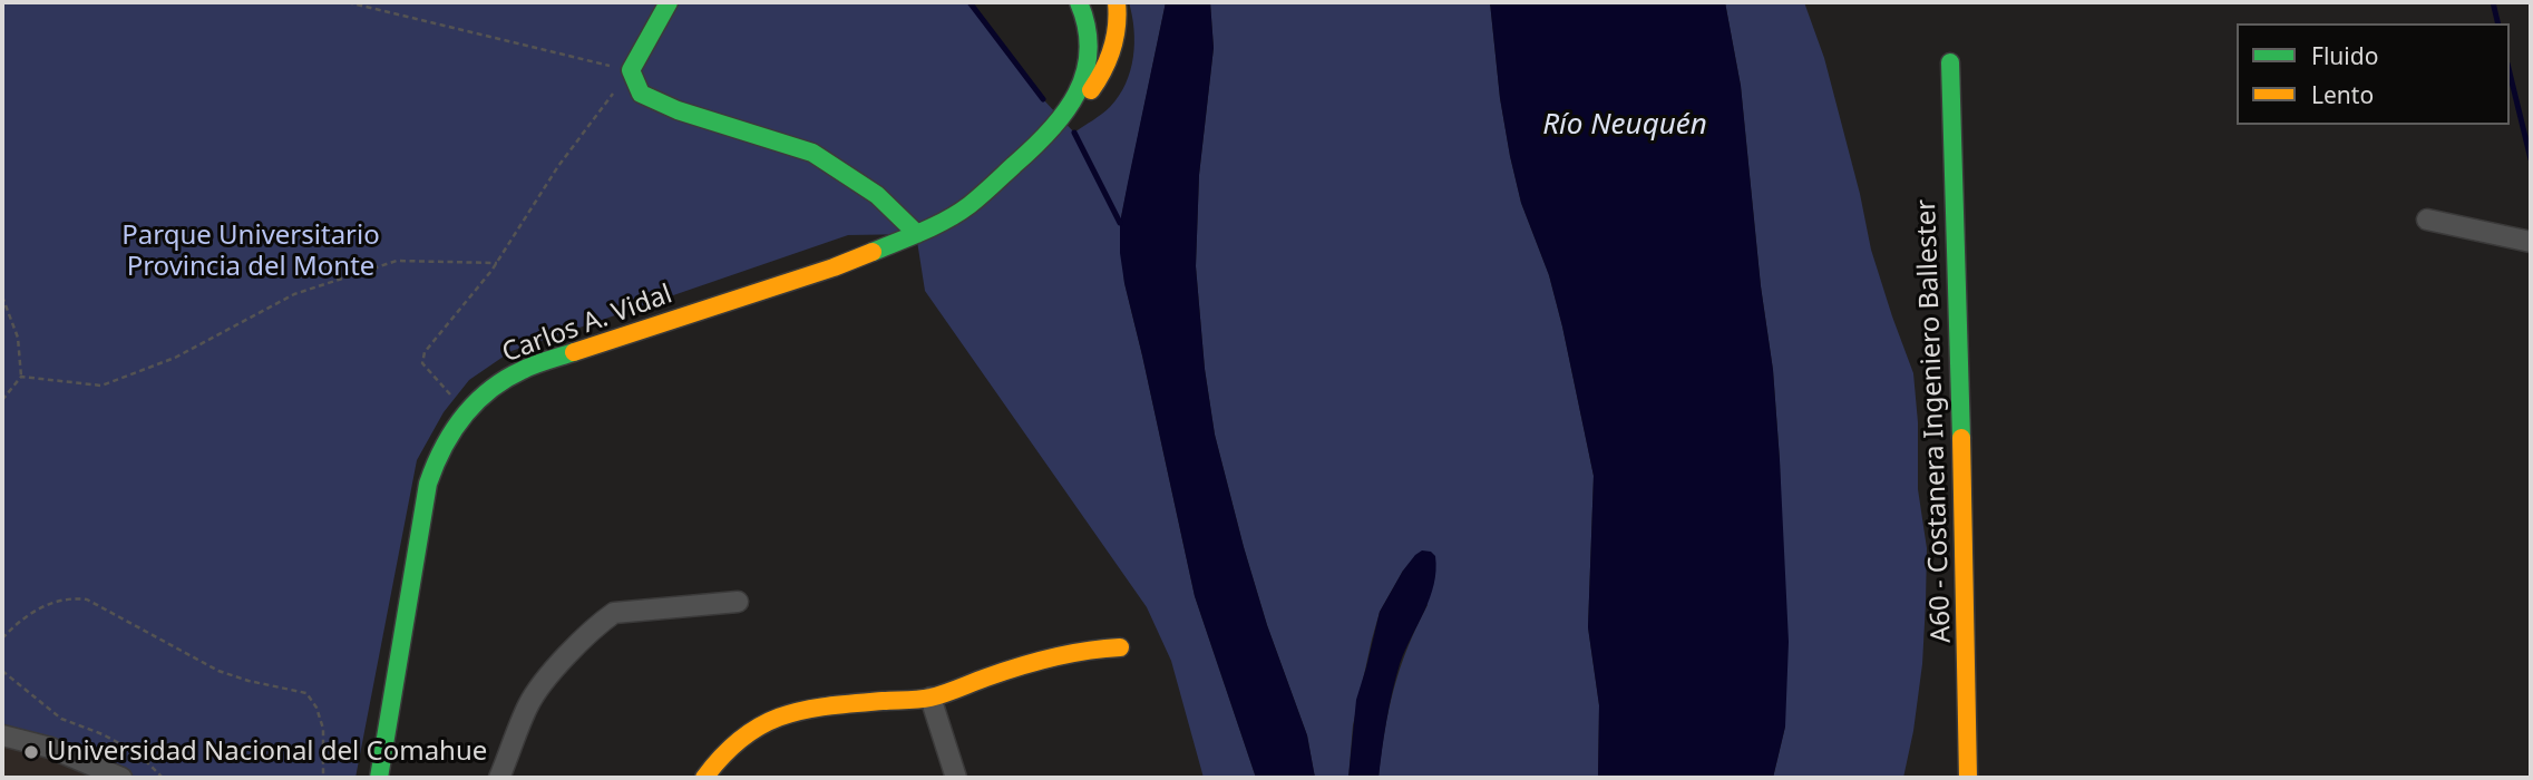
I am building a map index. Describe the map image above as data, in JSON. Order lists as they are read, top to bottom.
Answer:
{
  "streets": {
    "street": ["Carlos A. Vidal", "A60 - Costanera Ingeniero Ballester"]
  },
  "water": ["Río Neuquén"],
  "parks": ["Parque Universitario Provincia del Monte"],
  "places": ["Universidad Nacional del Comahue"],
  "legend": ["Fluido", "Lento"]
}
